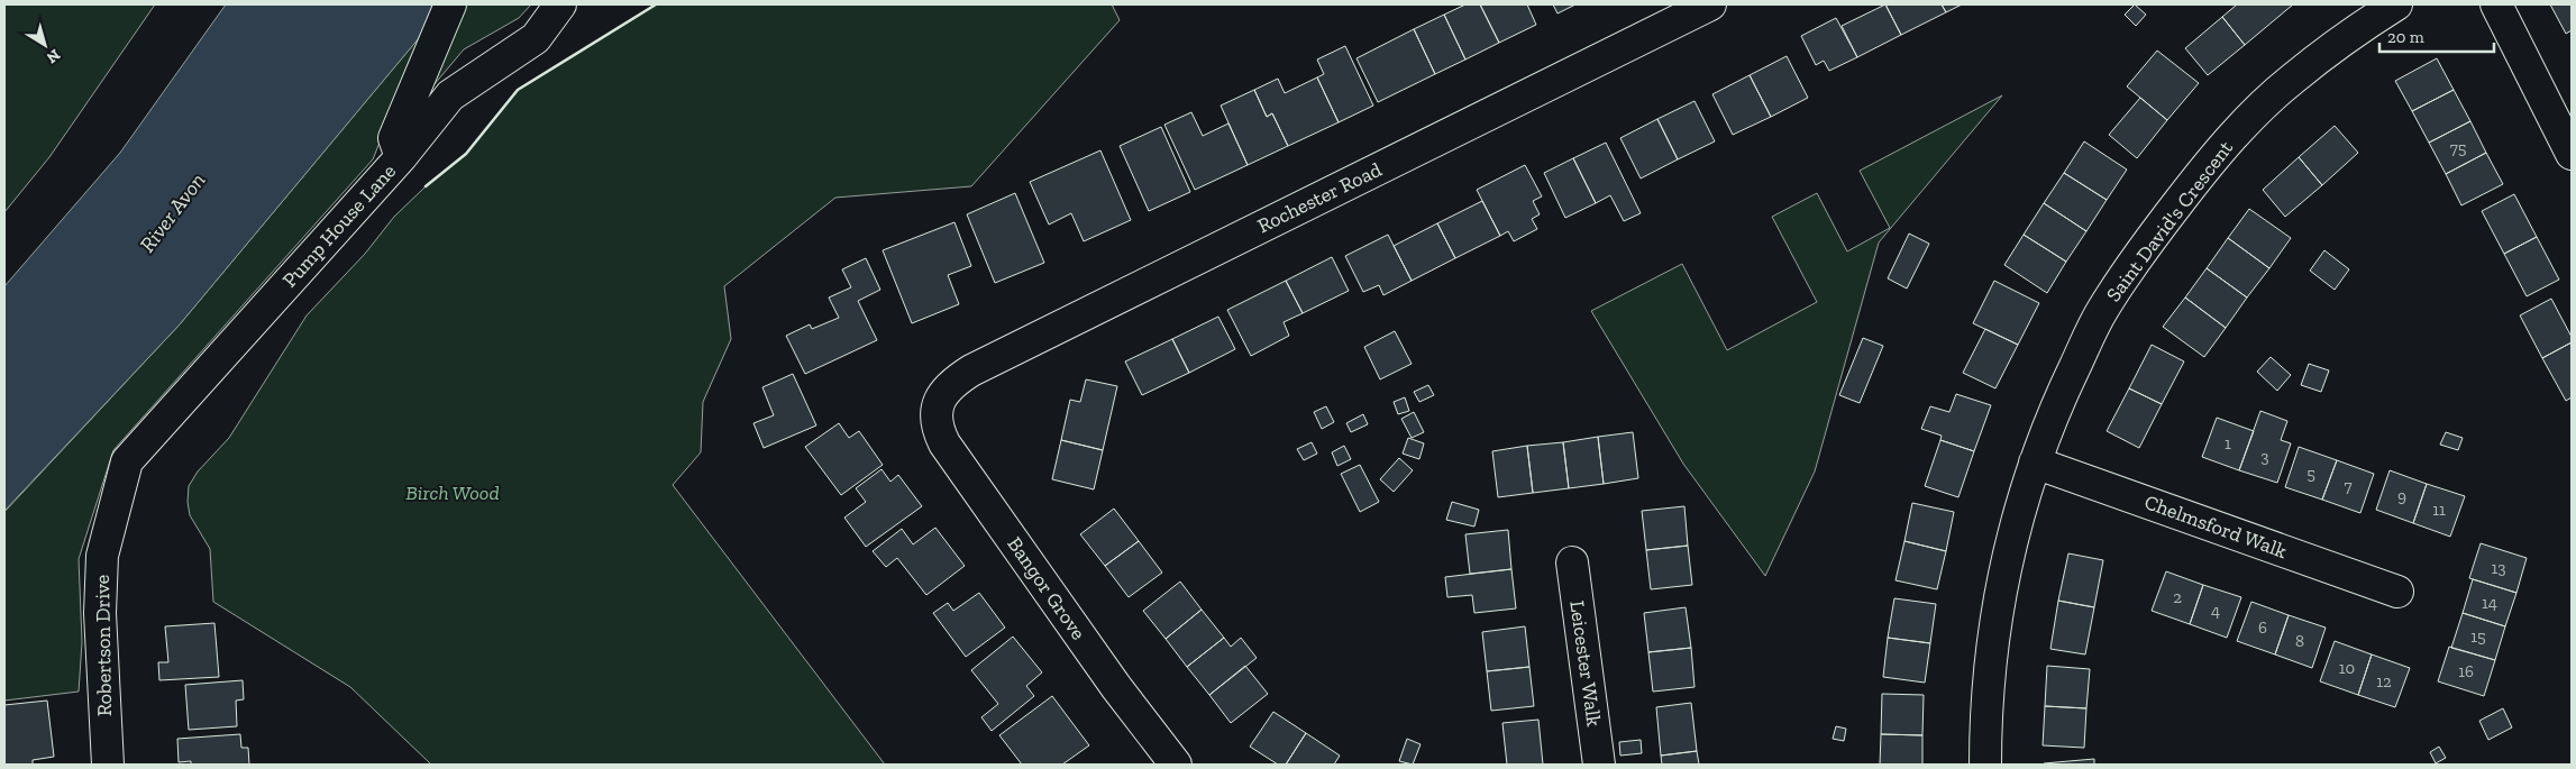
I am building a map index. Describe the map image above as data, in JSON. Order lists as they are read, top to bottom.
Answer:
{
  "streets": {
    "street": [
      "Rochester Road",
      "Saint David's Crescent",
      "Pump House Lane",
      "Chelmsford Walk",
      "Bangor Grove",
      "Robertson Drive",
      "Leicester Walk"
    ]
  },
  "crossings": [
    ["Rochester Road", "Bangor Grove"],
    ["Saint David's Crescent", "Chelmsford Walk"],
    ["Pump House Lane", "Robertson Drive"]
  ],
  "water": ["River Avon"],
  "parks": ["Birch Wood"],
  "house_numbers": [
    "75",
    "1",
    "3",
    "5",
    "7",
    "9",
    "11",
    "13",
    "2",
    "14",
    "4",
    "6",
    "15",
    "8",
    "10",
    "16",
    "12"
  ],
  "scale_bar": "20 m",
  "north": "bottom right"
}
